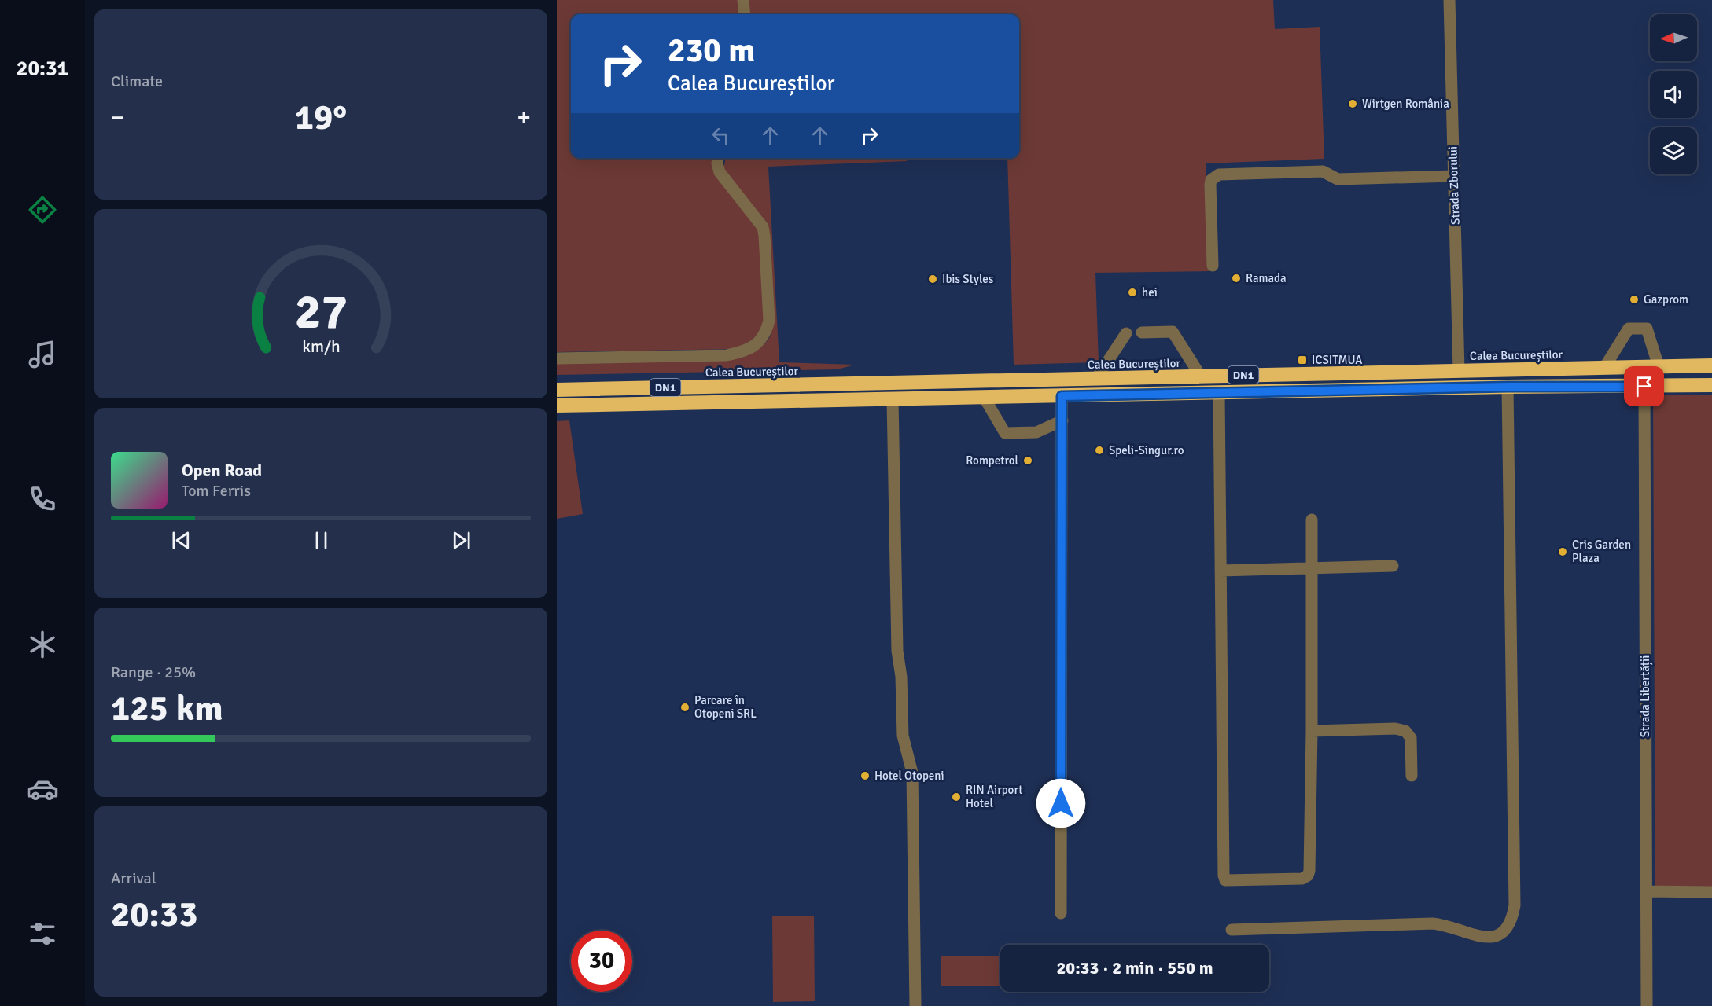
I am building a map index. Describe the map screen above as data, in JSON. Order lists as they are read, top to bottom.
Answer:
{
  "streets": {
    "highway": ["Calea Bucureștilor", "DN1"],
    "street": ["Strada Zborului", "Strada Libertății"]
  },
  "crossings": [
    ["Strada Zborului", "Calea Bucureștilor"],
    ["DN1", "Strada Libertății"]
  ],
  "places": {
    "other": [
      "Wirtgen România",
      "Ramada",
      "Ibis Styles",
      "hei",
      "Gazprom",
      "Speli-Singur.ro",
      "Rompetrol",
      "Cris Garden Plaza",
      "Parcare în Otopeni SRL",
      "Hotel Otopeni",
      "RIN Airport Hotel"
    ],
    "transit": ["ICSITMUA"]
  },
  "north": "left",
  "page": {
    "tabs": "20:31",
    "tile": [
      "Climate",
      ["Range · 25%", "125 km"],
      ["Arrival", "20:33"]
    ],
    "turn": ["230 m", "Calea Bucureștilor"],
    "heat": ["−", "19°", "+"],
    "song": ["Open Road", "Tom Ferris"],
    "limit": "30",
    "trip": "20:33 · 2 min · 550 m",
    "gauge": ["27", "km/h"]
  }
}
